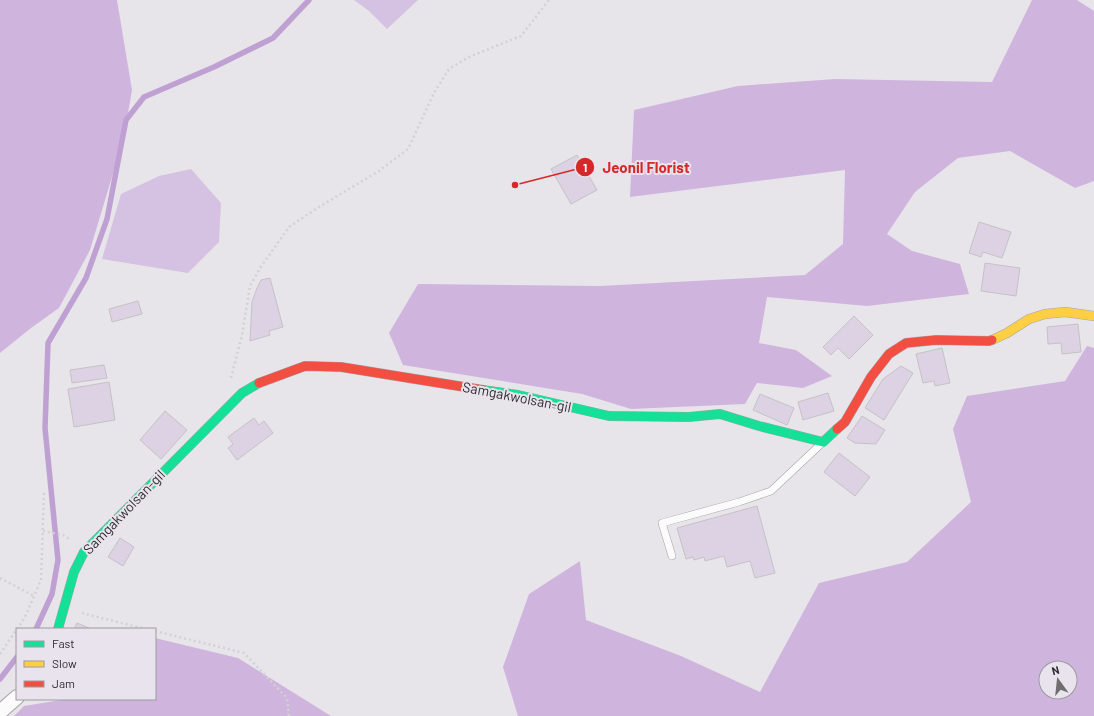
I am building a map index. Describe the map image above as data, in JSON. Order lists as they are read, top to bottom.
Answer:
{
  "streets": {
    "street": ["Samgakwolsan-gil"]
  },
  "places": ["Jeonil Florist"],
  "legend": ["Fast", "Slow", "Jam"],
  "north": "top"
}
